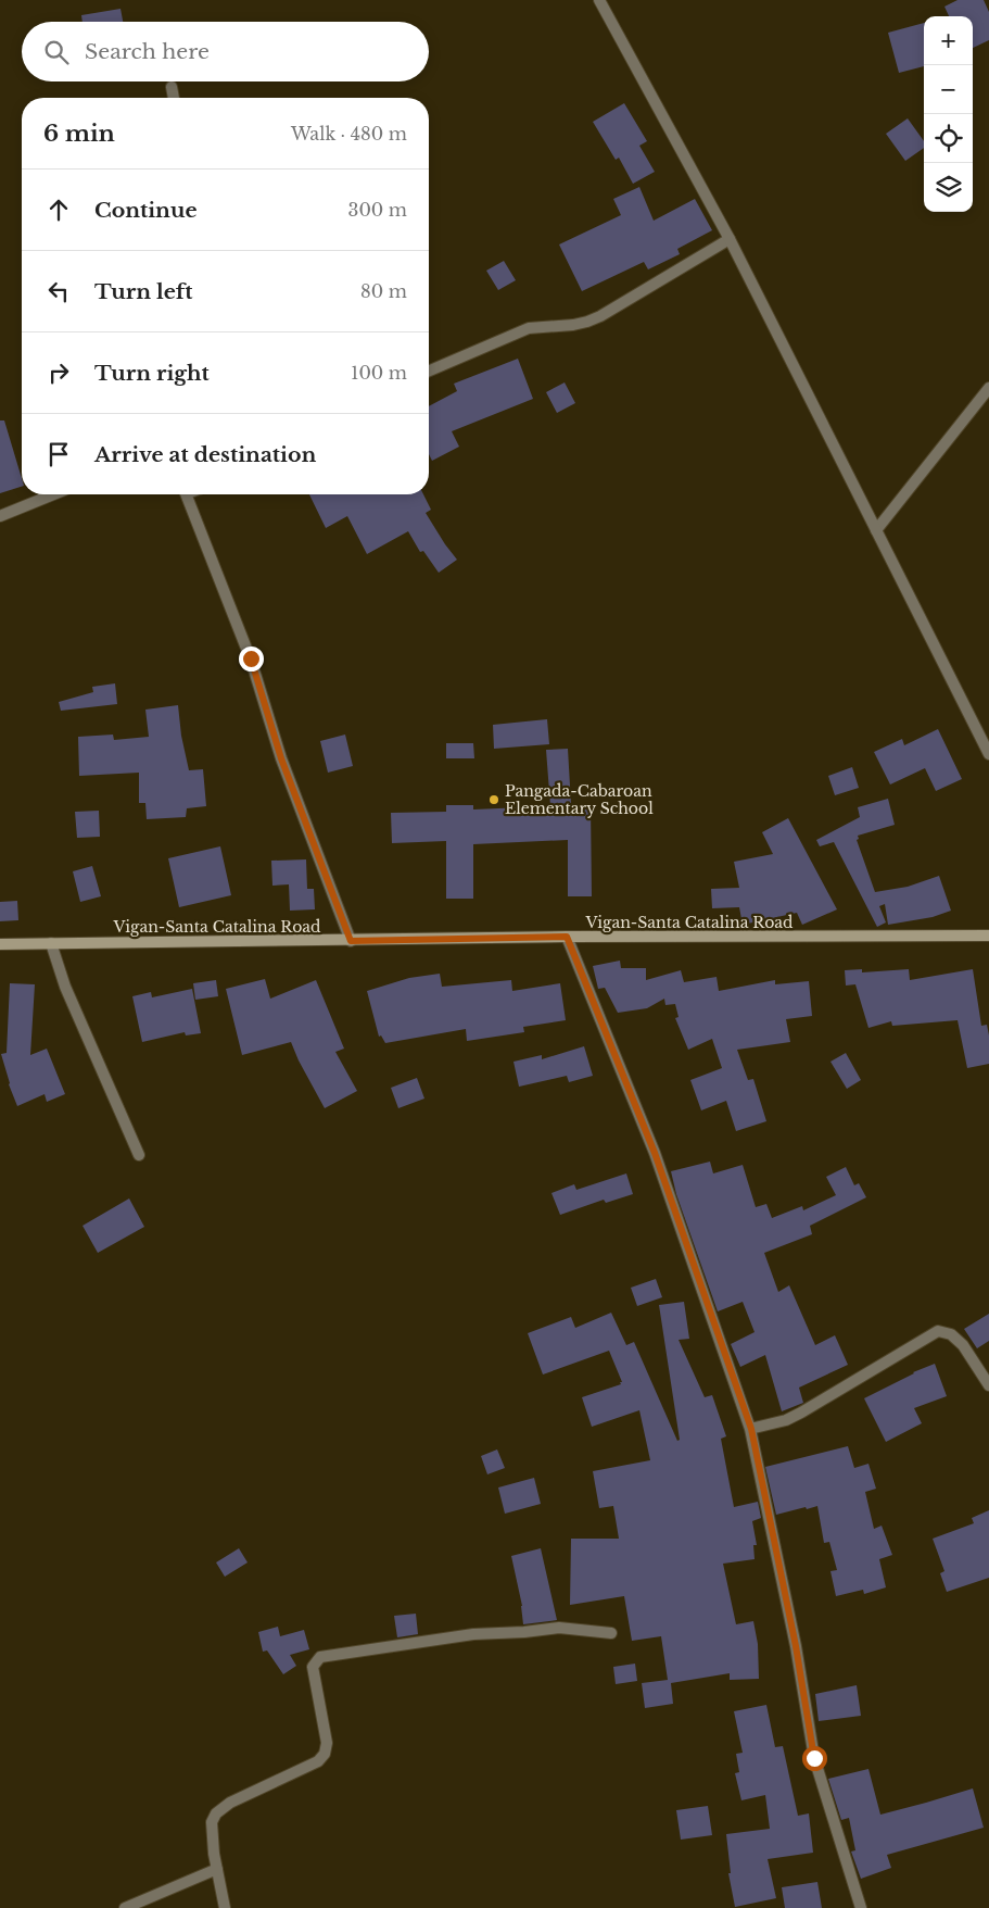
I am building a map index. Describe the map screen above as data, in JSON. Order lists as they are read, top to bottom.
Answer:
{
  "streets": {
    "main road": ["Vigan-Santa Catalina Road"]
  },
  "places": ["Pangada-Cabaroan Elementary School"],
  "page": {
    "map_buttons": ["+", "−"],
    "search": "Search here",
    "heading": ["6 min", "Walk · 480 m"],
    "list": [
      ["Continue", "300 m"],
      ["Turn left", "80 m"],
      ["Turn right", "100 m"],
      "Arrive at destination"
    ]
  }
}
